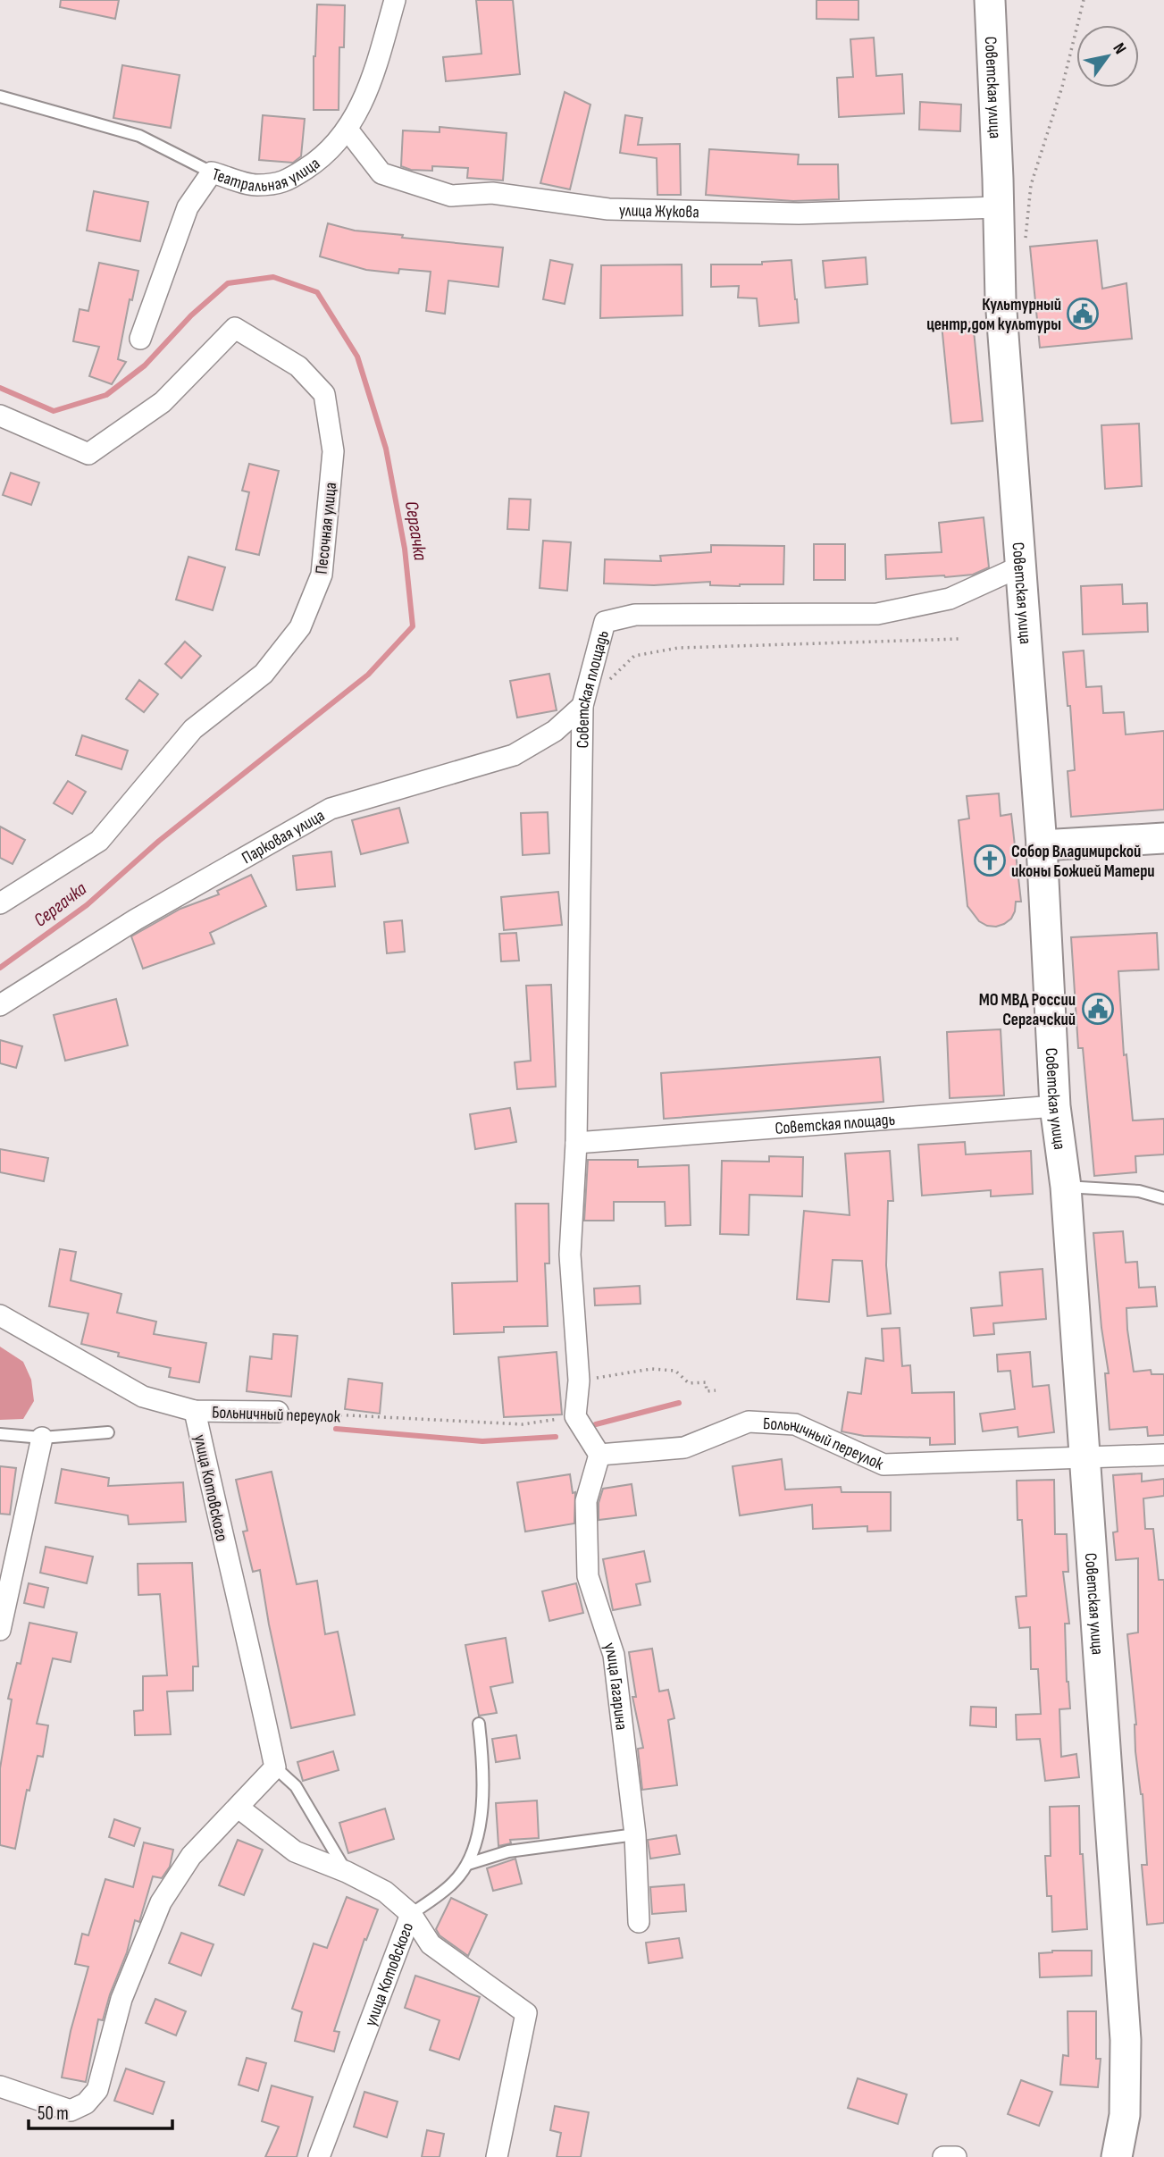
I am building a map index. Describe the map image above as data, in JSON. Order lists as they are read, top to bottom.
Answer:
{
  "streets": {
    "main road": ["Советская улица"],
    "street": [
      "Театральная улица",
      "улица Жукова",
      "Песочная улица",
      "Советская площадь",
      "Парковая улица",
      "Больничный переулок",
      "улица Котовского",
      "улица Гагарина"
    ]
  },
  "crossings": [
    ["Советская улица", "улица Жукова"],
    ["Советская улица", "Советская площадь"],
    ["Советская улица", "Больничный переулок"],
    ["Театральная улица", "улица Жукова"],
    ["Советская площадь", "Парковая улица"],
    ["Советская площадь", "Больничный переулок"],
    ["Больничный переулок", "улица Котовского"],
    ["Больничный переулок", "улица Гагарина"]
  ],
  "water": ["Сергачка"],
  "places": {
    "public building": ["Культурный центр,дом культуры", "МО МВД России Сергачский"],
    "church": ["Собор Владимирской иконы Божией Матери"]
  },
  "scale_bar": "50 m",
  "north": "top right"
}
